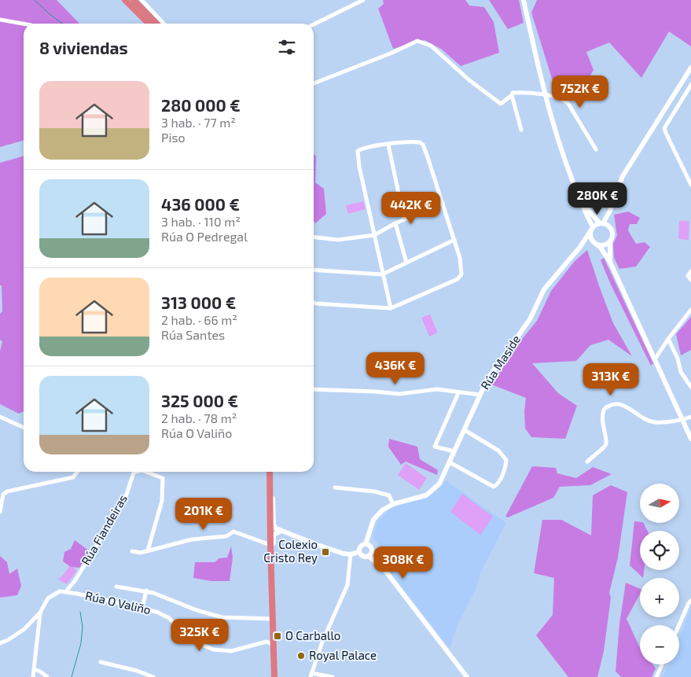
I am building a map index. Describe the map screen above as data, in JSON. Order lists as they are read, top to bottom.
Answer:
{
  "streets": {
    "street": ["Rúa Maside", "Rúa Fiandeiras", "Rúa O Valiño"]
  },
  "crossings": [
    ["Rúa Fiandeiras", "Rúa O Valiño"]
  ],
  "places": {
    "transit": ["Colexio Cristo Rey", "O Carballo"],
    "other": ["Royal Palace"]
  },
  "north": "right",
  "page": {
    "heading": "8 viviendas",
    "list": [
      {
        "name": "280 000 €",
        "note": "3 hab. · 77 m² · Piso"
      },
      {
        "name": "436 000 €",
        "note": "3 hab. · 110 m² · Rúa O Pedregal"
      },
      {
        "name": "313 000 €",
        "note": "2 hab. · 66 m² · Rúa Santes"
      },
      {
        "name": "325 000 €",
        "note": "2 hab. · 78 m² · Rúa O Valiño"
      }
    ],
    "price": [
      "752K €",
      "280K €",
      "442K €",
      "436K €",
      "313K €",
      "201K €",
      "308K €",
      "325K €"
    ],
    "map_buttons": ["+", "−"]
  }
}
